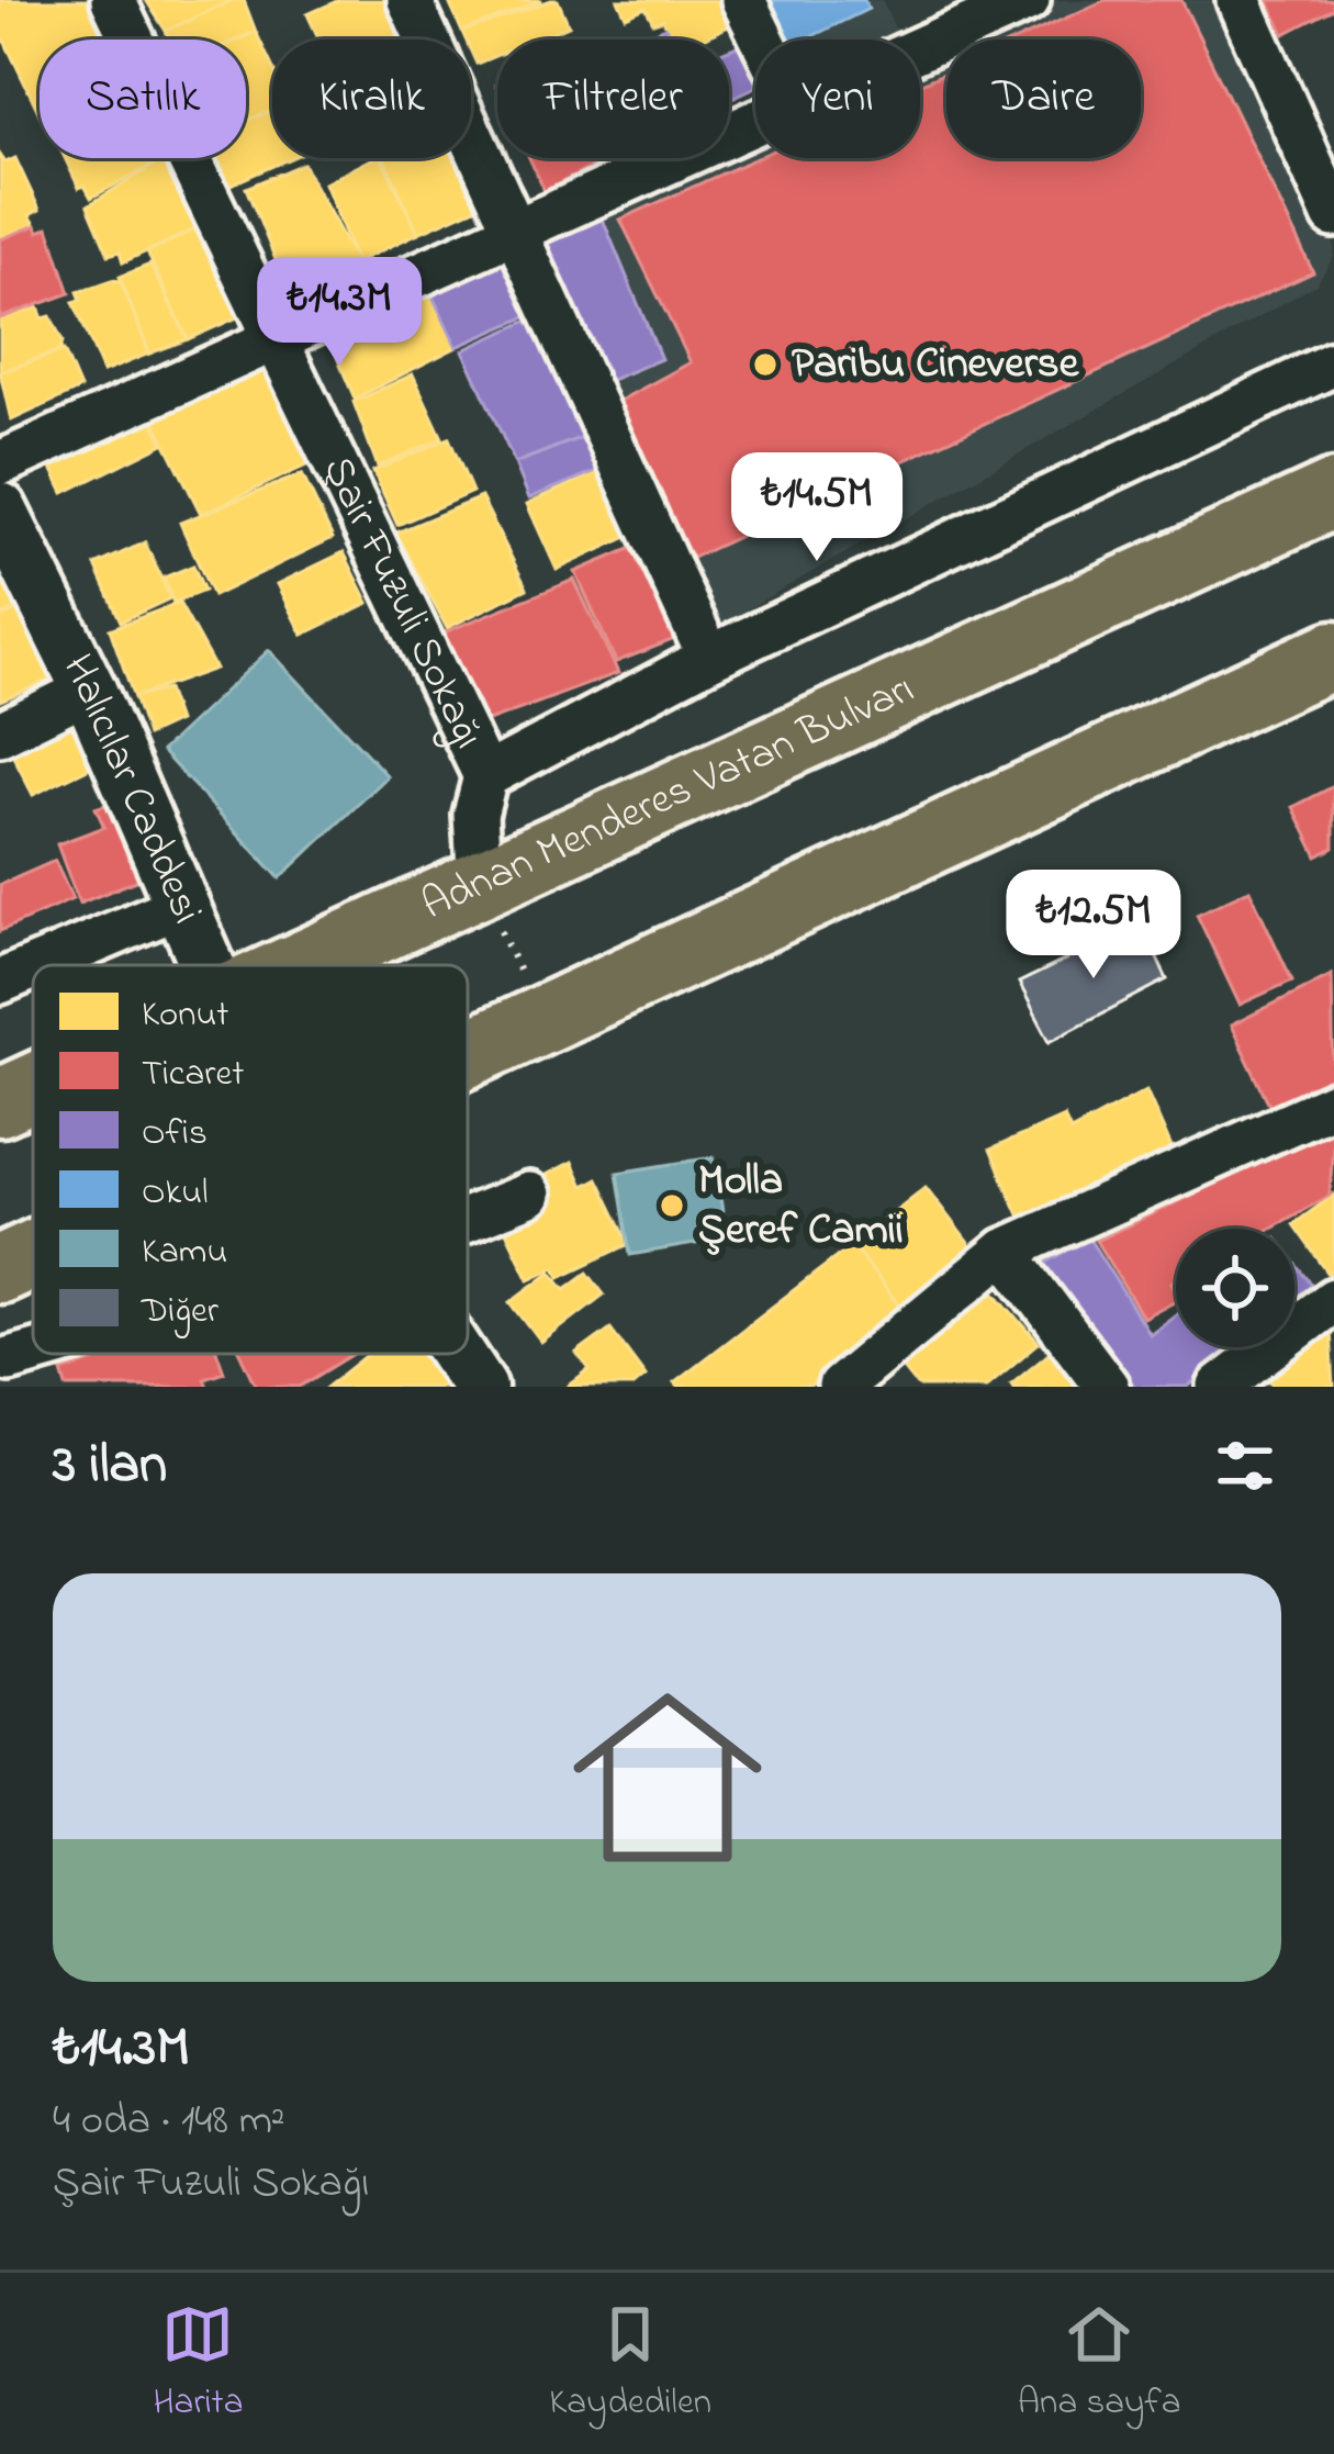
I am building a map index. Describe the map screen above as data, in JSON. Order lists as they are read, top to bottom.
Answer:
{
  "streets": {
    "main road": ["Adnan Menderes Vatan Bulvarı"],
    "street": ["Şair Fuzuli Sokağı", "Halıcılar Caddesi"]
  },
  "places": ["Paribu Cineverse", "Molla Şeref Camii"],
  "legend": [
    "Konut",
    "Ticaret",
    "Ofis",
    "Okul",
    "Kamu",
    "Diğer"
  ],
  "page": {
    "chip": [
      "Satılık",
      "Kiralık",
      "Filtreler",
      "Yeni",
      "Daire"
    ],
    "price": ["₺14.3M", "₺14.5M", "₺12.5M"],
    "heading": "3 ilan",
    "list": [
      {
        "name": "₺14.3M",
        "note": "4 oda · 148 m² · Şair Fuzuli Sokağı"
      }
    ],
    "tabs": ["Harita", "Kaydedilen", "Ana sayfa"]
  }
}
